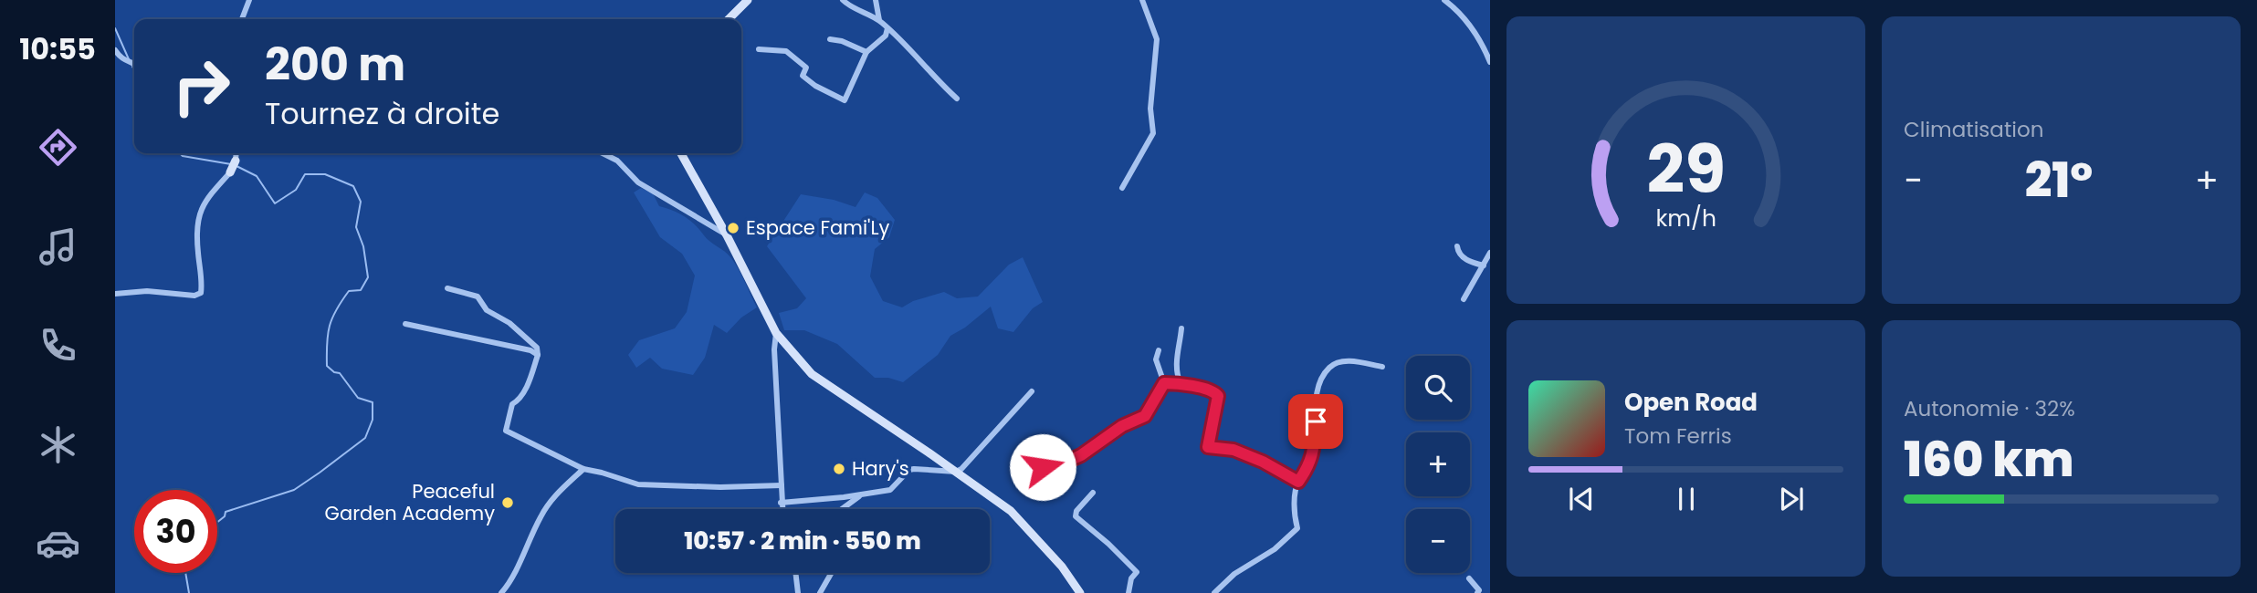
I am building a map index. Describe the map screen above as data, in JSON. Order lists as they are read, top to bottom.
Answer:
{
  "places": ["Espace Fami'Ly", "Hary's", "Peaceful Garden Academy"],
  "page": {
    "tabs": "10:55",
    "tile": [
      "Climatisation",
      ["Autonomie · 32%", "160 km"]
    ],
    "turn": ["200 m", "Tournez à droite"],
    "heat": ["−", "21°", "+"],
    "map_buttons": ["+", "−"],
    "song": ["Open Road", "Tom Ferris"],
    "limit": "30",
    "trip": "10:57 · 2 min · 550 m",
    "gauge": ["29", "km/h"]
  }
}
